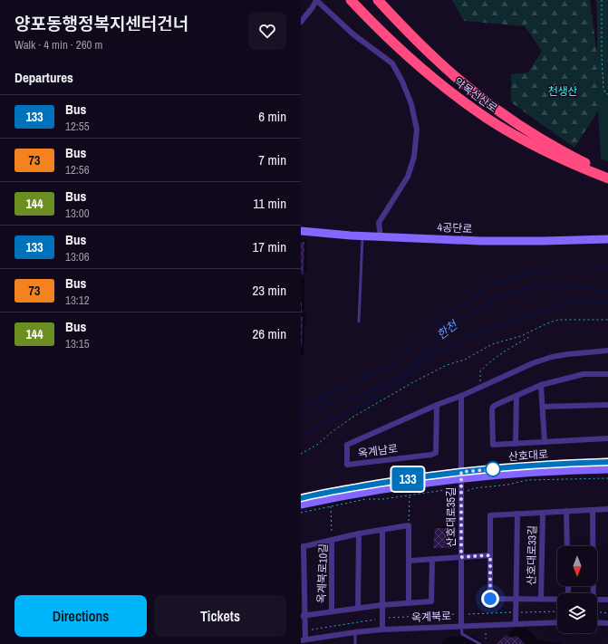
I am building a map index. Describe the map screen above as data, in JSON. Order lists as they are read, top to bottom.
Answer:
{
  "streets": {
    "highway": ["약목선산로"],
    "street": [
      "4공단로",
      "옥계남로",
      "산호대로",
      "산호대로35길",
      "산호대로33길",
      "옥계북로10길",
      "옥계북로"
    ]
  },
  "crossings": [
    ["산호대로", "산호대로35길"],
    ["산호대로35길", "옥계북로"],
    ["산호대로33길", "옥계북로"]
  ],
  "water": ["한천"],
  "parks": ["천생산"],
  "lines": ["bus line 133"],
  "north": "bottom",
  "page": {
    "heading": [
      ["양포동행정복지센터건너", "Walk · 4 min · 260 m"],
      "Departures"
    ],
    "on_map": "133",
    "list": [
      {
        "mark": "133",
        "name": "Bus",
        "note": "12:55",
        "value": "6 min"
      },
      {
        "mark": "73",
        "name": "Bus",
        "note": "12:56",
        "value": "7 min"
      },
      {
        "mark": "144",
        "name": "Bus",
        "note": "13:00",
        "value": "11 min"
      },
      {
        "mark": "133",
        "name": "Bus",
        "note": "13:06",
        "value": "17 min"
      },
      {
        "mark": "73",
        "name": "Bus",
        "note": "13:12",
        "value": "23 min"
      },
      {
        "mark": "144",
        "name": "Bus",
        "note": "13:15",
        "value": "26 min"
      }
    ],
    "buttons": ["Directions", "Tickets"]
  }
}
